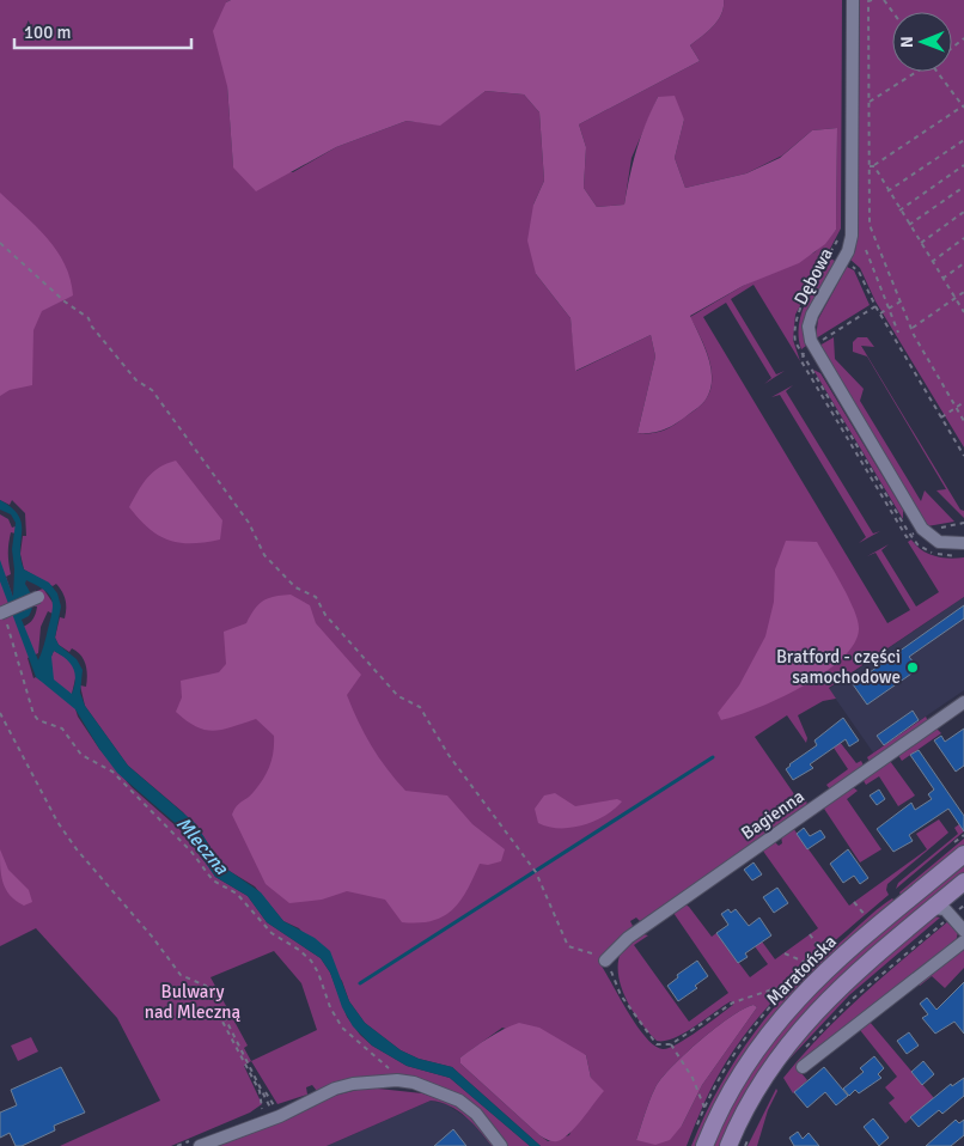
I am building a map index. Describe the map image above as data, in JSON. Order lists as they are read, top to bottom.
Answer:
{
  "streets": {
    "main road": ["Maratońska"],
    "street": ["Dębowa", "Bagienna"]
  },
  "water": ["Mleczna"],
  "parks": ["Bulwary nad Mleczną"],
  "places": ["Bratford - części samochodowe"],
  "scale_bar": "100 m",
  "north": "left"
}
